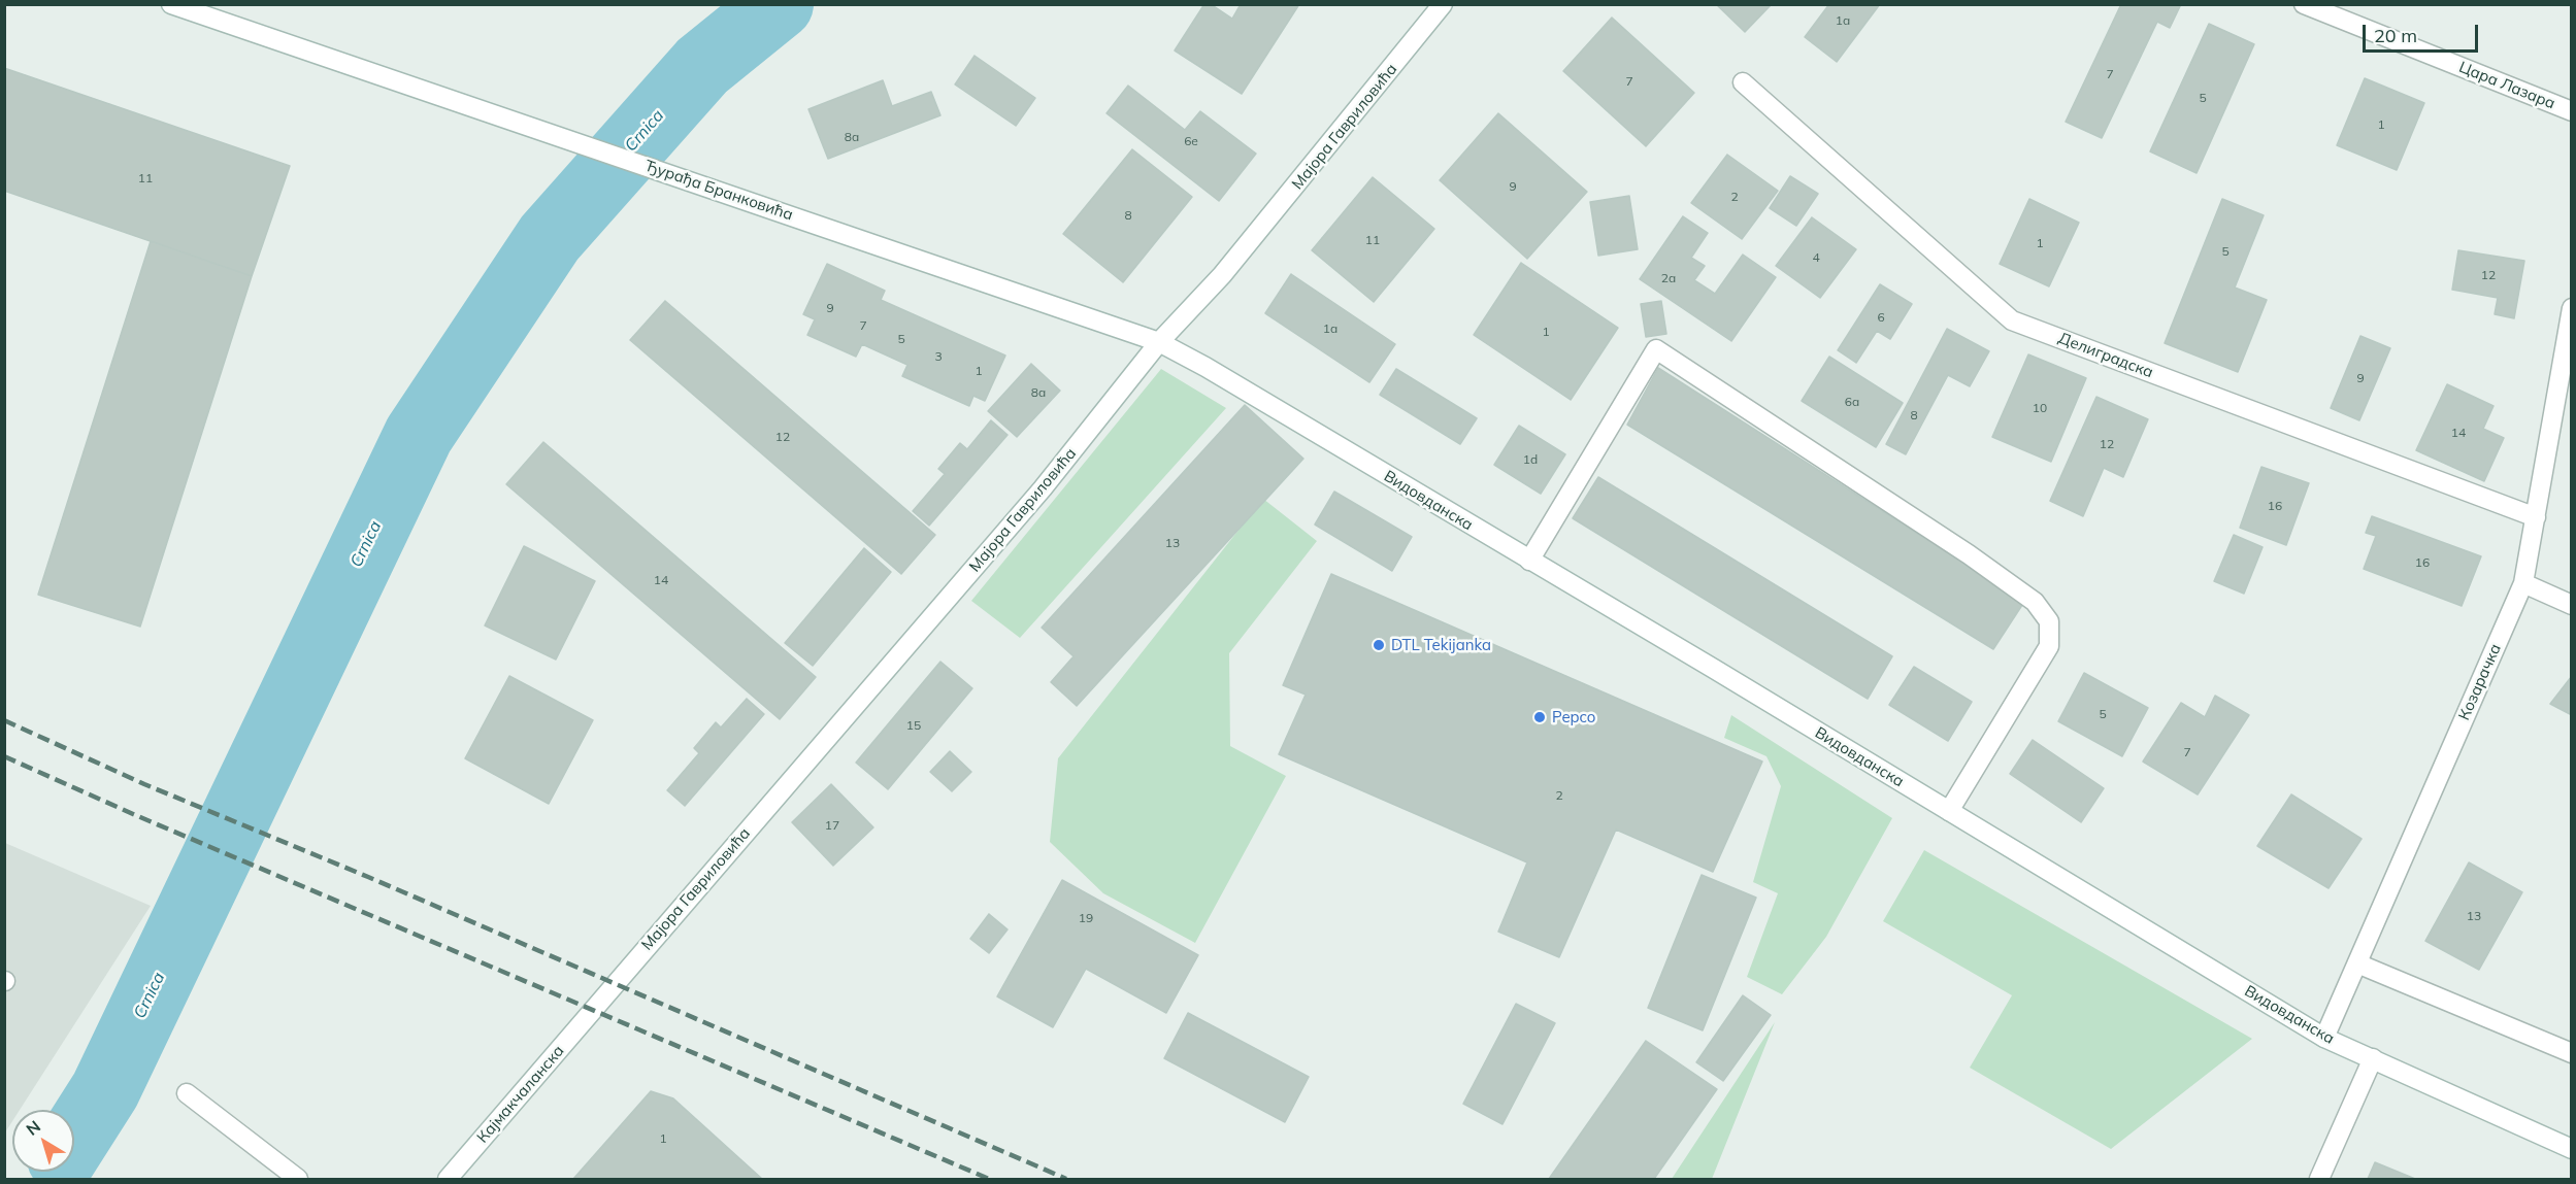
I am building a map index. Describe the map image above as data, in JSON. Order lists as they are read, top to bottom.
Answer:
{
  "streets": {
    "street": [
      "Цара Лазара",
      "Мајора Гавриловића",
      "Ђурађа Бранковића",
      "Делиградска",
      "Видовданска",
      "Козарачка",
      "Кајмакчаланска"
    ]
  },
  "crossings": [
    ["Мајора Гавриловића", "Ђурађа Бранковића"],
    ["Мајора Гавриловића", "Видовданска"],
    ["Мајора Гавриловића", "Кајмакчаланска"],
    ["Ђурађа Бранковића", "Видовданска"],
    ["Делиградска", "Козарачка"],
    ["Видовданска", "Козарачка"]
  ],
  "water": ["Crnica"],
  "places": ["DTL Tekijanka", "Pepco"],
  "house_numbers": [
    "1a",
    "7",
    "7",
    "5",
    "1",
    "8a",
    "6e",
    "11",
    "9",
    "2",
    "8",
    "11",
    "1",
    "5",
    "4",
    "12",
    "2a",
    "9",
    "6",
    "7",
    "1a",
    "1",
    "5",
    "3",
    "1",
    "9",
    "8a",
    "6a",
    "10",
    "8",
    "14",
    "12",
    "12",
    "1d",
    "16",
    "13",
    "16",
    "14",
    "5",
    "15",
    "7",
    "2",
    "17",
    "13",
    "19",
    "1"
  ],
  "scale_bar": "20 m",
  "north": "top left"
}
